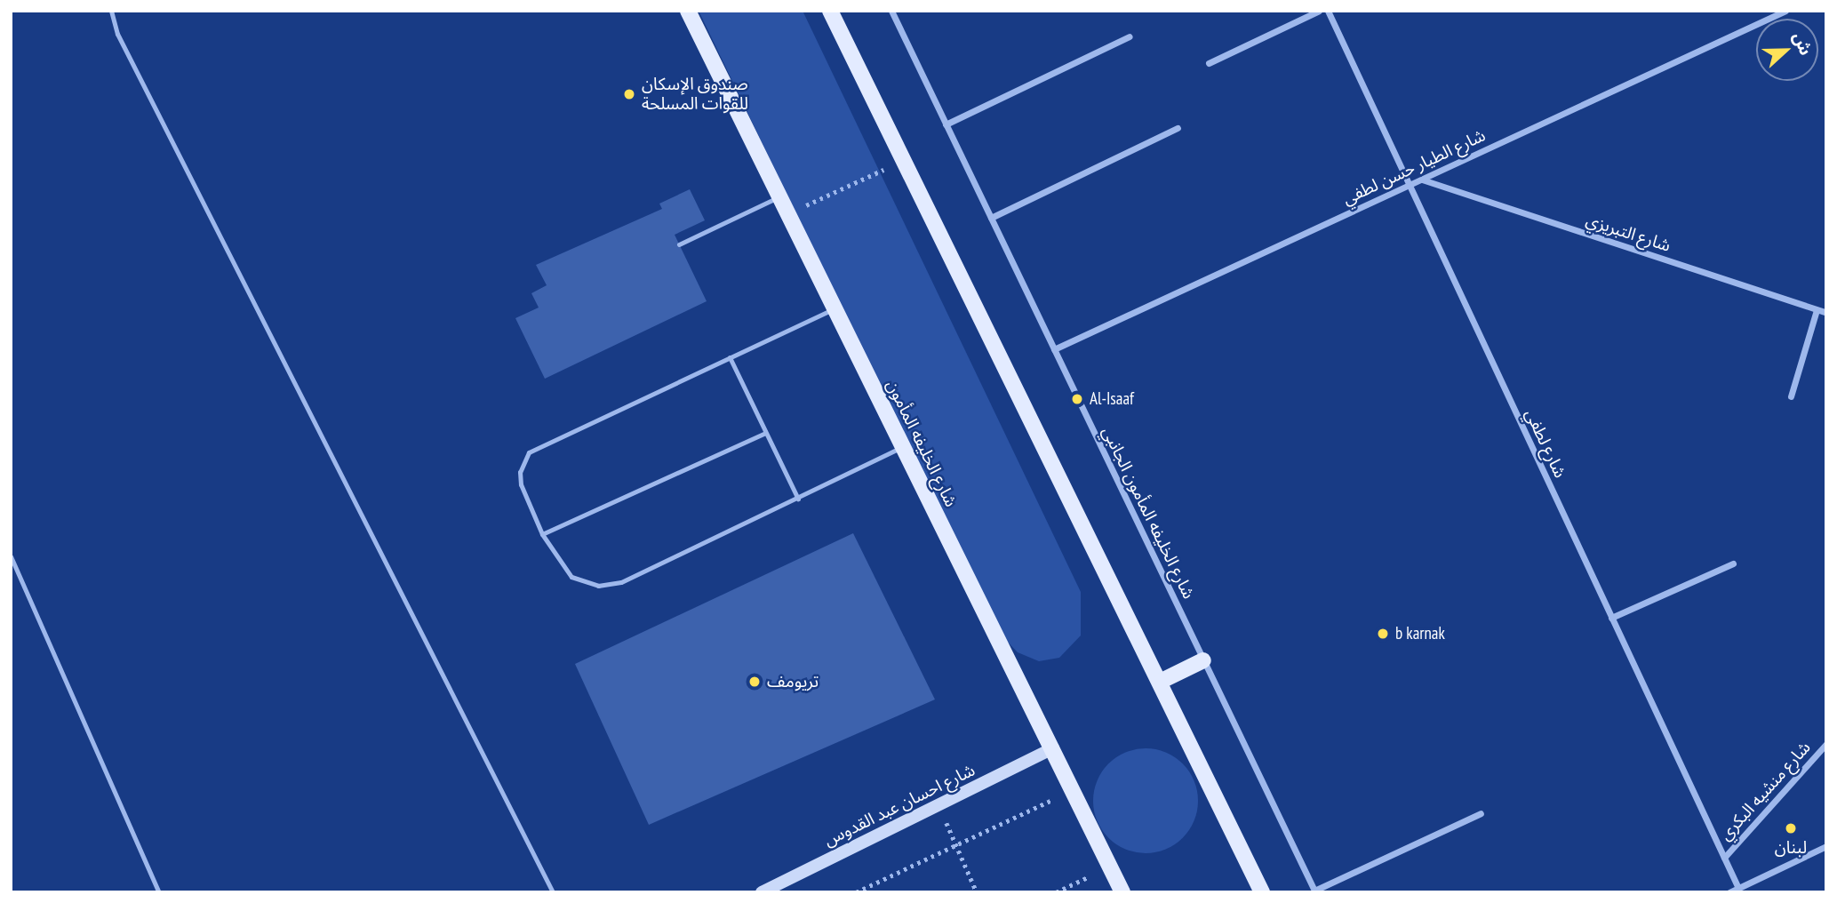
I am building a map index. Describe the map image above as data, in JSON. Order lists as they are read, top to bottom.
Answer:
{
  "streets": {
    "main road": ["شارع الخليفه المأمون"],
    "street": [
      "شارع الطيار حسن لطفي",
      "شارع التبريزي",
      "شارع لطفي",
      "شارع الخليفه المأمون الجانبي",
      "شارع منشيه البكري",
      "شارع احسان عبد القدوس"
    ]
  },
  "crossings": [
    ["شارع الطيار حسن لطفي", "شارع التبريزي"],
    ["شارع الطيار حسن لطفي", "شارع لطفي"],
    ["شارع الطيار حسن لطفي", "شارع الخليفه المأمون الجانبي"],
    ["شارع الخليفه المأمون", "شارع احسان عبد القدوس"],
    ["شارع لطفي", "شارع منشيه البكري"]
  ],
  "places": [
    "صندوق الإسكان للقوات المسلحة",
    "Al-Isaaf",
    "b karnak",
    "تريومف",
    "لبنان"
  ],
  "north": "right"
}
